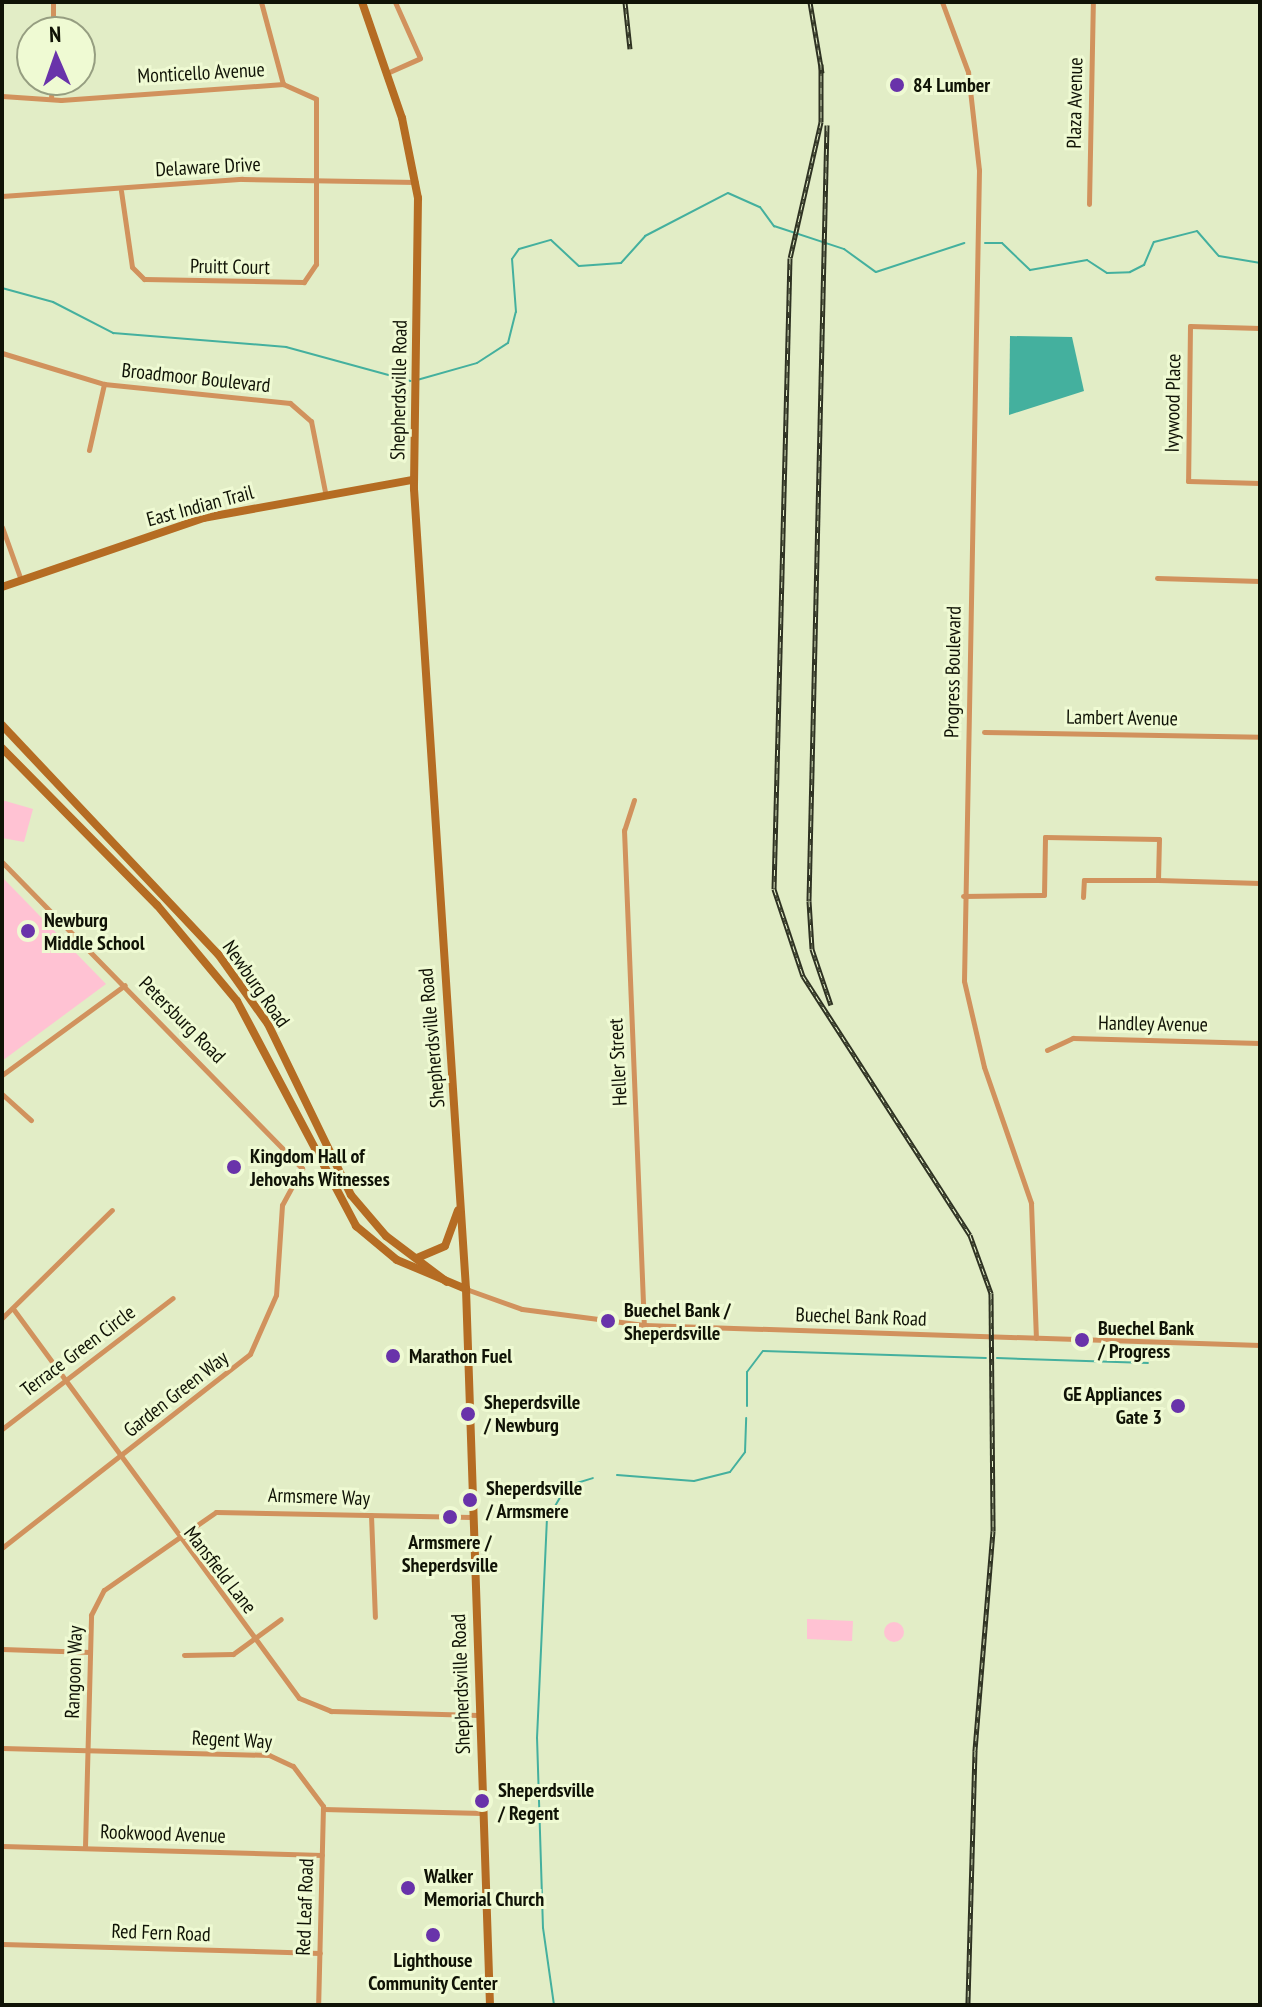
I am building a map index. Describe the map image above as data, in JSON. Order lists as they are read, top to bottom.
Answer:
{
  "streets": {
    "main road": ["Shepherdsville Road", "East Indian Trail", "Newburg Road"],
    "street": [
      "Monticello Avenue",
      "Plaza Avenue",
      "Delaware Drive",
      "Pruitt Court",
      "Broadmoor Boulevard",
      "Ivywood Place",
      "Progress Boulevard",
      "Lambert Avenue",
      "Petersburg Road",
      "Handley Avenue",
      "Heller Street",
      "Buechel Bank Road",
      "Terrace Green Circle",
      "Garden Green Way",
      "Armsmere Way",
      "Mansfield Lane",
      "Rangoon Way",
      "Regent Way",
      "Rookwood Avenue",
      "Red Leaf Road",
      "Red Fern Road"
    ]
  },
  "crossings": [
    ["Monticello Avenue", "Delaware Drive"],
    ["Monticello Avenue", "Pruitt Court"],
    ["Delaware Drive", "Pruitt Court"],
    ["Delaware Drive", "Shepherdsville Road"],
    ["Broadmoor Boulevard", "East Indian Trail"],
    ["Shepherdsville Road", "East Indian Trail"],
    ["Shepherdsville Road", "Newburg Road"],
    ["Shepherdsville Road", "Buechel Bank Road"],
    ["Shepherdsville Road", "Armsmere Way"],
    ["Shepherdsville Road", "Mansfield Lane"],
    ["Progress Boulevard", "Buechel Bank Road"],
    ["Newburg Road", "Buechel Bank Road"],
    ["Petersburg Road", "Garden Green Way"],
    ["Heller Street", "Buechel Bank Road"],
    ["Terrace Green Circle", "Mansfield Lane"],
    ["Garden Green Way", "Mansfield Lane"],
    ["Armsmere Way", "Mansfield Lane"],
    ["Armsmere Way", "Rangoon Way"],
    ["Mansfield Lane", "Rangoon Way"],
    ["Rangoon Way", "Regent Way"],
    ["Rangoon Way", "Rookwood Avenue"],
    ["Regent Way", "Red Leaf Road"],
    ["Rookwood Avenue", "Red Leaf Road"],
    ["Red Leaf Road", "Red Fern Road"]
  ],
  "places": [
    "84 Lumber",
    "Newburg Middle School",
    "Kingdom Hall of Jehovahs Witnesses",
    "Buechel Bank / Sheperdsville",
    "Buechel Bank / Progress",
    "Marathon Fuel",
    "GE Appliances Gate 3",
    "Sheperdsville / Newburg",
    "Sheperdsville / Armsmere",
    "Armsmere / Sheperdsville",
    "Sheperdsville / Regent",
    "Walker Memorial Church",
    "Lighthouse Community Center"
  ],
  "north": "top"
}
